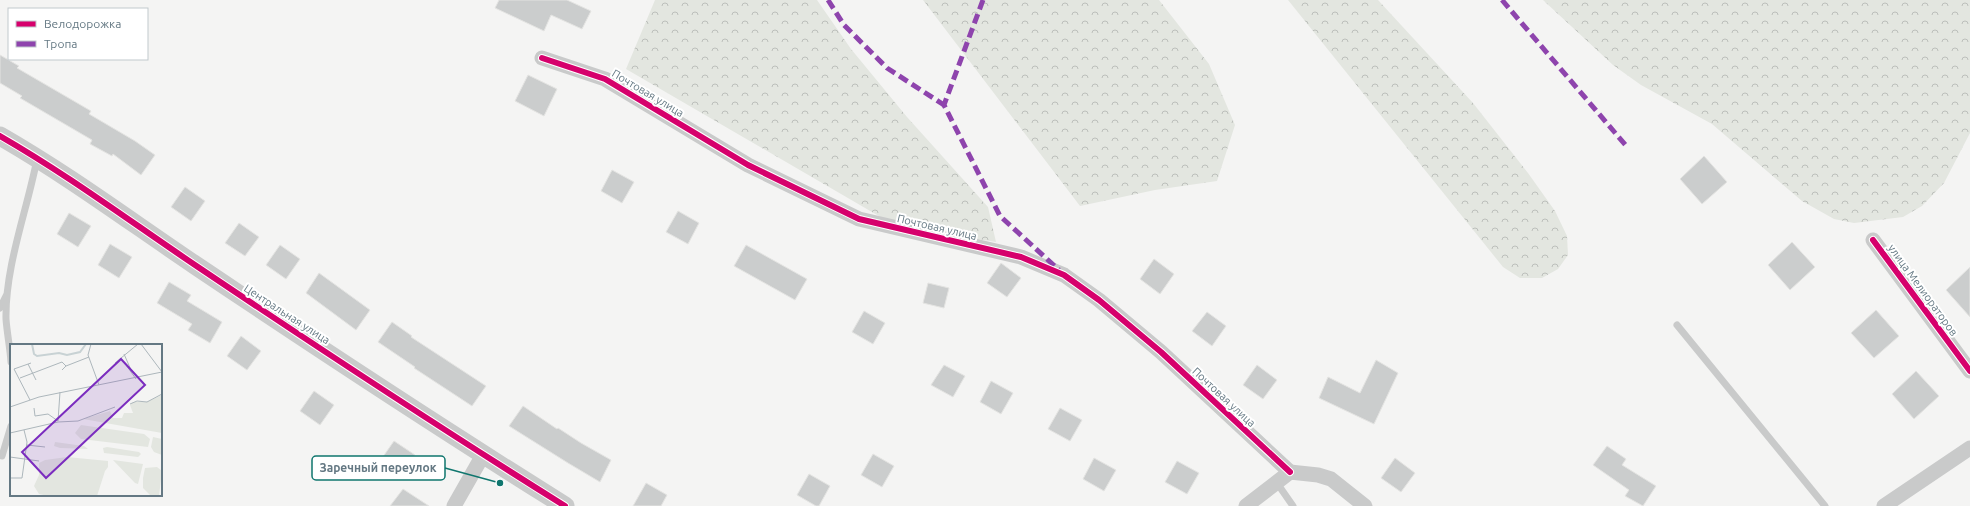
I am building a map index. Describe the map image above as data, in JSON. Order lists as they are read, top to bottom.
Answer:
{
  "streets": {
    "street": ["Почтовая улица", "улица Мелиораторов", "Центральная улица"]
  },
  "places": ["Заречный переулок"],
  "legend": ["Велодорожка", "Тропа"]
}
